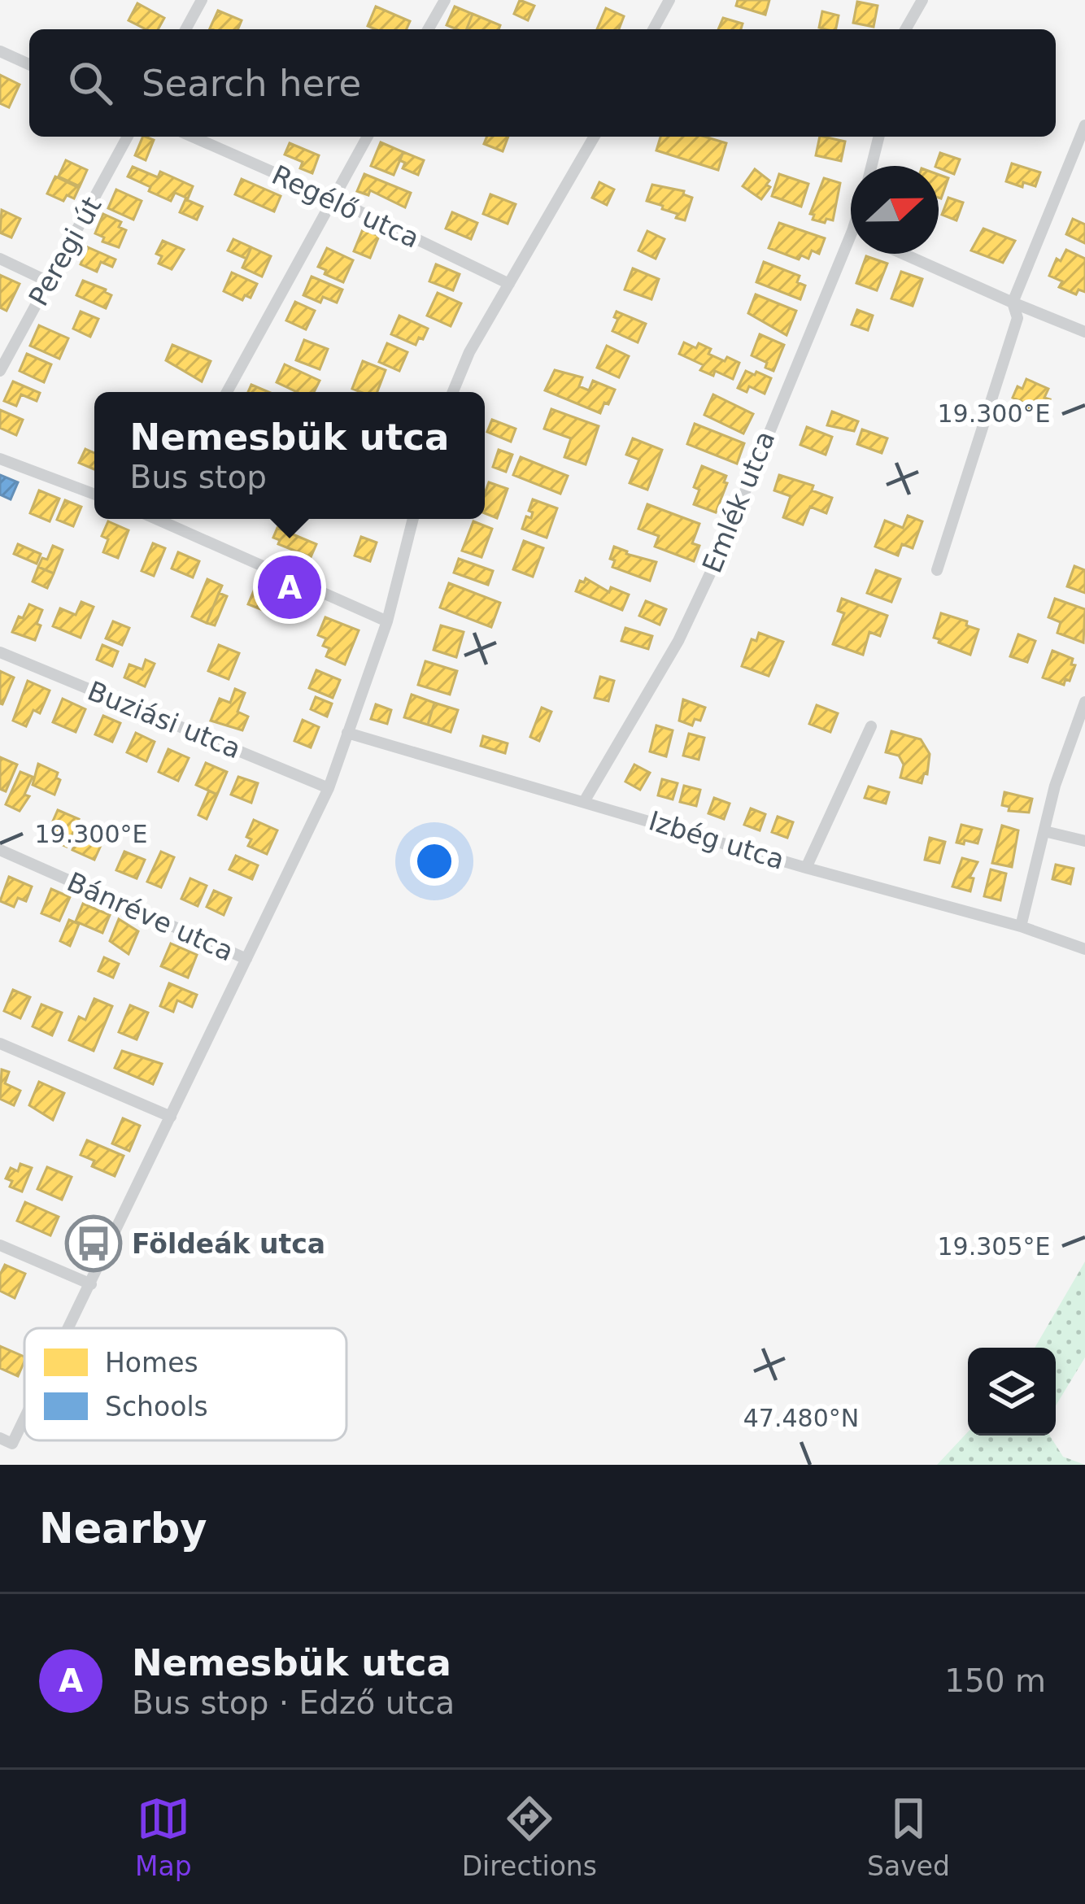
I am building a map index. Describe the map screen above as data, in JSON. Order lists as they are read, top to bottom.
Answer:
{
  "streets": {
    "street": [
      "Regélő utca",
      "Peregi út",
      "Emlék utca",
      "Buziási utca",
      "Izbég utca",
      "Bánréve utca"
    ]
  },
  "crossings": [
    ["Emlék utca", "Izbég utca"]
  ],
  "places": {
    "bus stop": ["Földeák utca"]
  },
  "legend": ["Homes", "Schools"],
  "north": "right",
  "page": {
    "search": "Search here",
    "popup": ["Nemesbük utca", "Bus stop"],
    "pins": "A",
    "heading": "Nearby",
    "list": [
      {
        "mark": "A",
        "name": "Nemesbük utca",
        "note": "Bus stop · Edző utca",
        "value": "150 m"
      }
    ],
    "nav": ["Map", "Directions", "Saved"]
  },
  "coordinates": ["19.300°E", "19.305°E", "47.480°N"]
}
